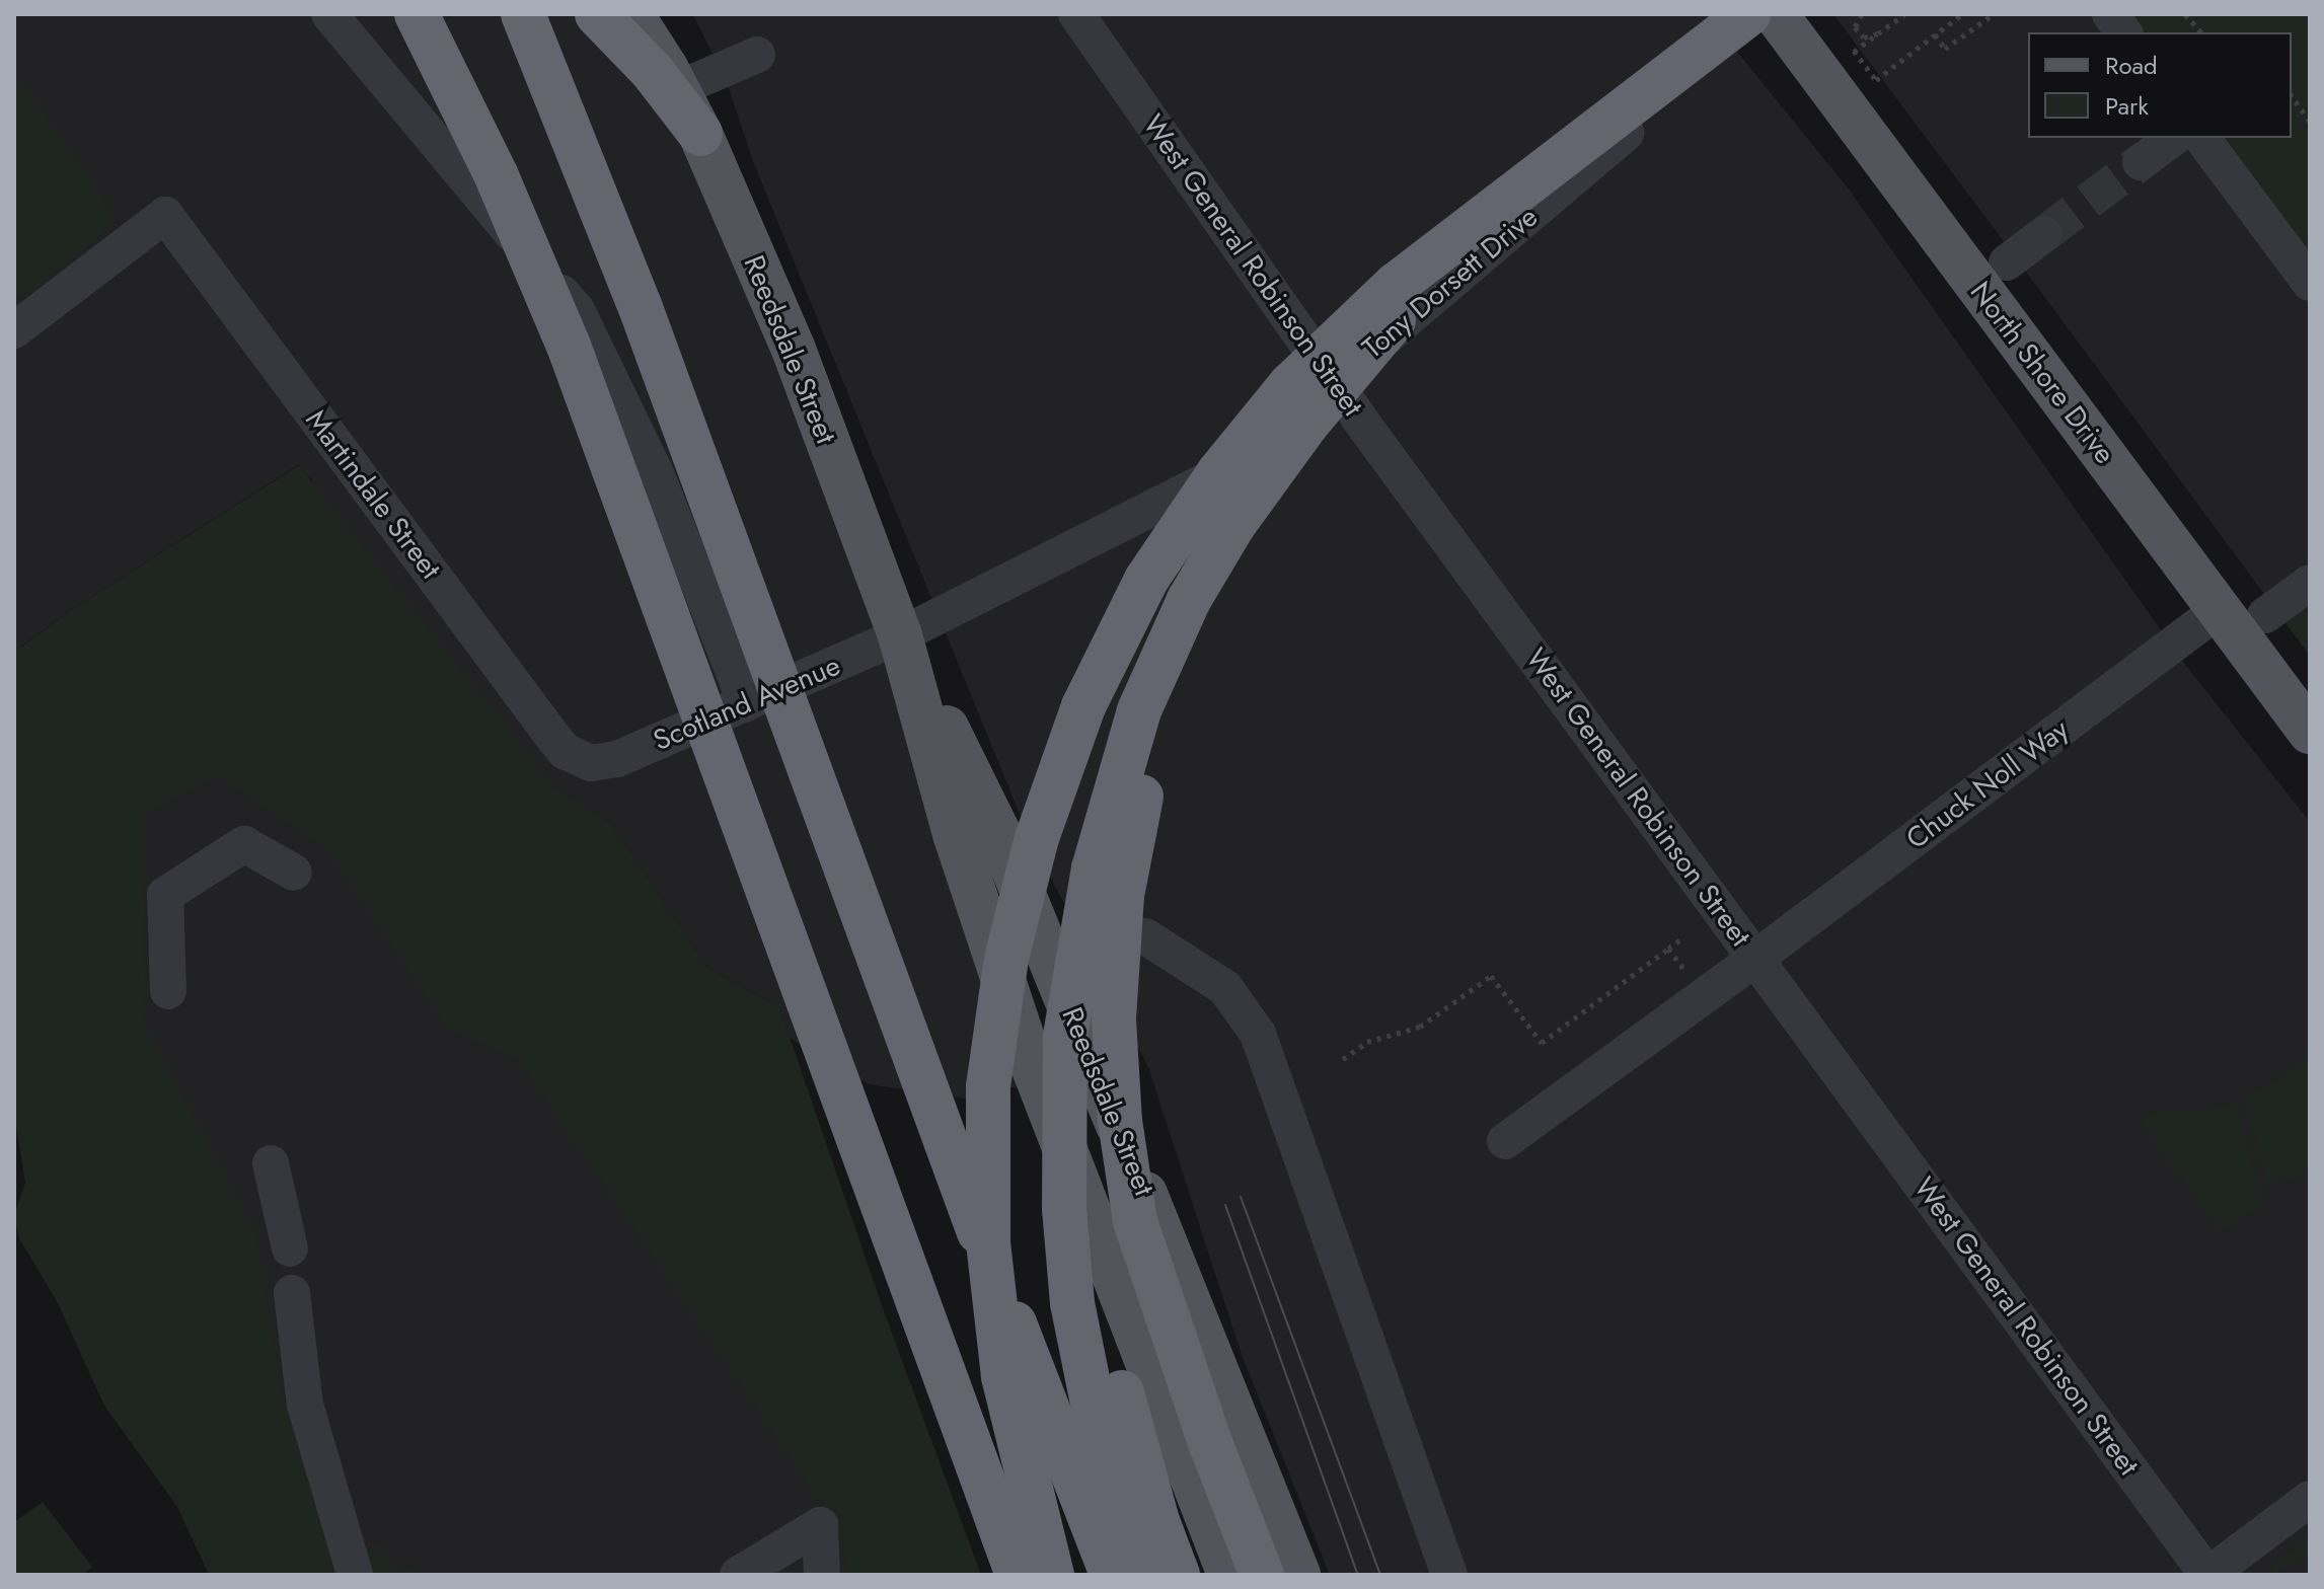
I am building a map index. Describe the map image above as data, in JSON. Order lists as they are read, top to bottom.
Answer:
{
  "streets": {
    "main road": ["Reedsdale Street", "North Shore Drive"],
    "street": [
      "West General Robinson Street",
      "Tony Dorsett Drive",
      "Martindale Street",
      "Scotland Avenue",
      "Chuck Noll Way"
    ]
  },
  "crossings": [
    ["West General Robinson Street", "Tony Dorsett Drive"],
    ["West General Robinson Street", "Chuck Noll Way"],
    ["Tony Dorsett Drive", "Reedsdale Street"],
    ["Tony Dorsett Drive", "Scotland Avenue"],
    ["Reedsdale Street", "Scotland Avenue"],
    ["North Shore Drive", "Chuck Noll Way"],
    ["Martindale Street", "Scotland Avenue"]
  ],
  "legend": ["Road", "Park"]
}
